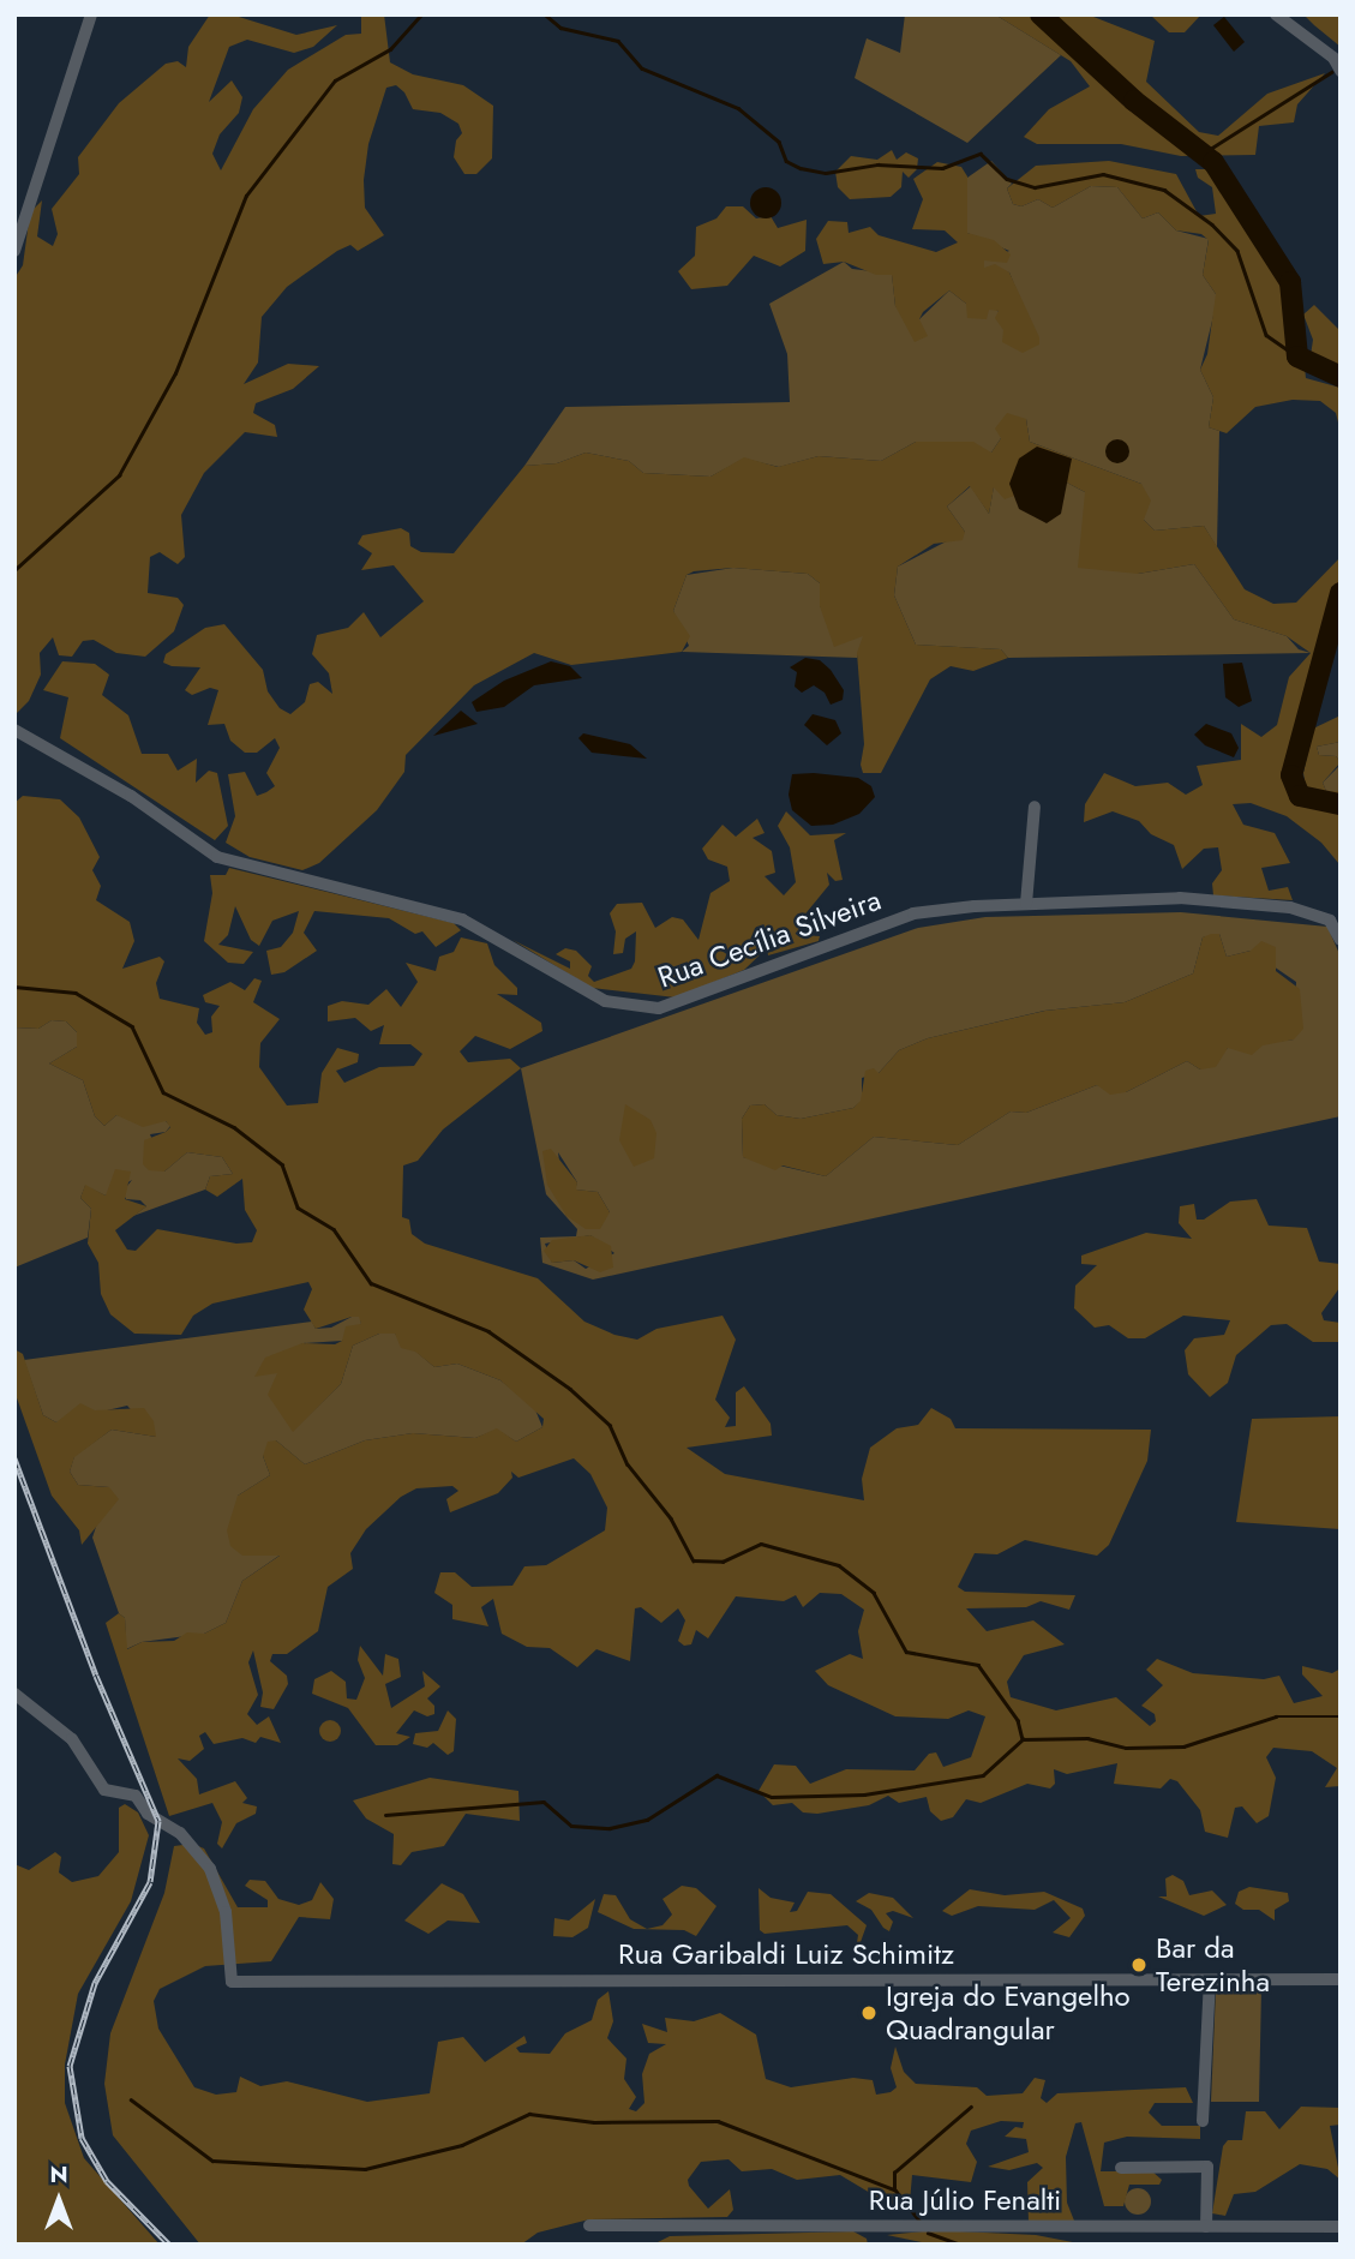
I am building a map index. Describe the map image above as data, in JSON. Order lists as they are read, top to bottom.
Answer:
{
  "streets": {
    "street": ["Rua Cecília Silveira", "Rua Garibaldi Luiz Schimitz", "Rua Júlio Fenalti"]
  },
  "places": ["Bar da Terezinha", "Igreja do Evangelho Quadrangular"],
  "north": "top"
}
